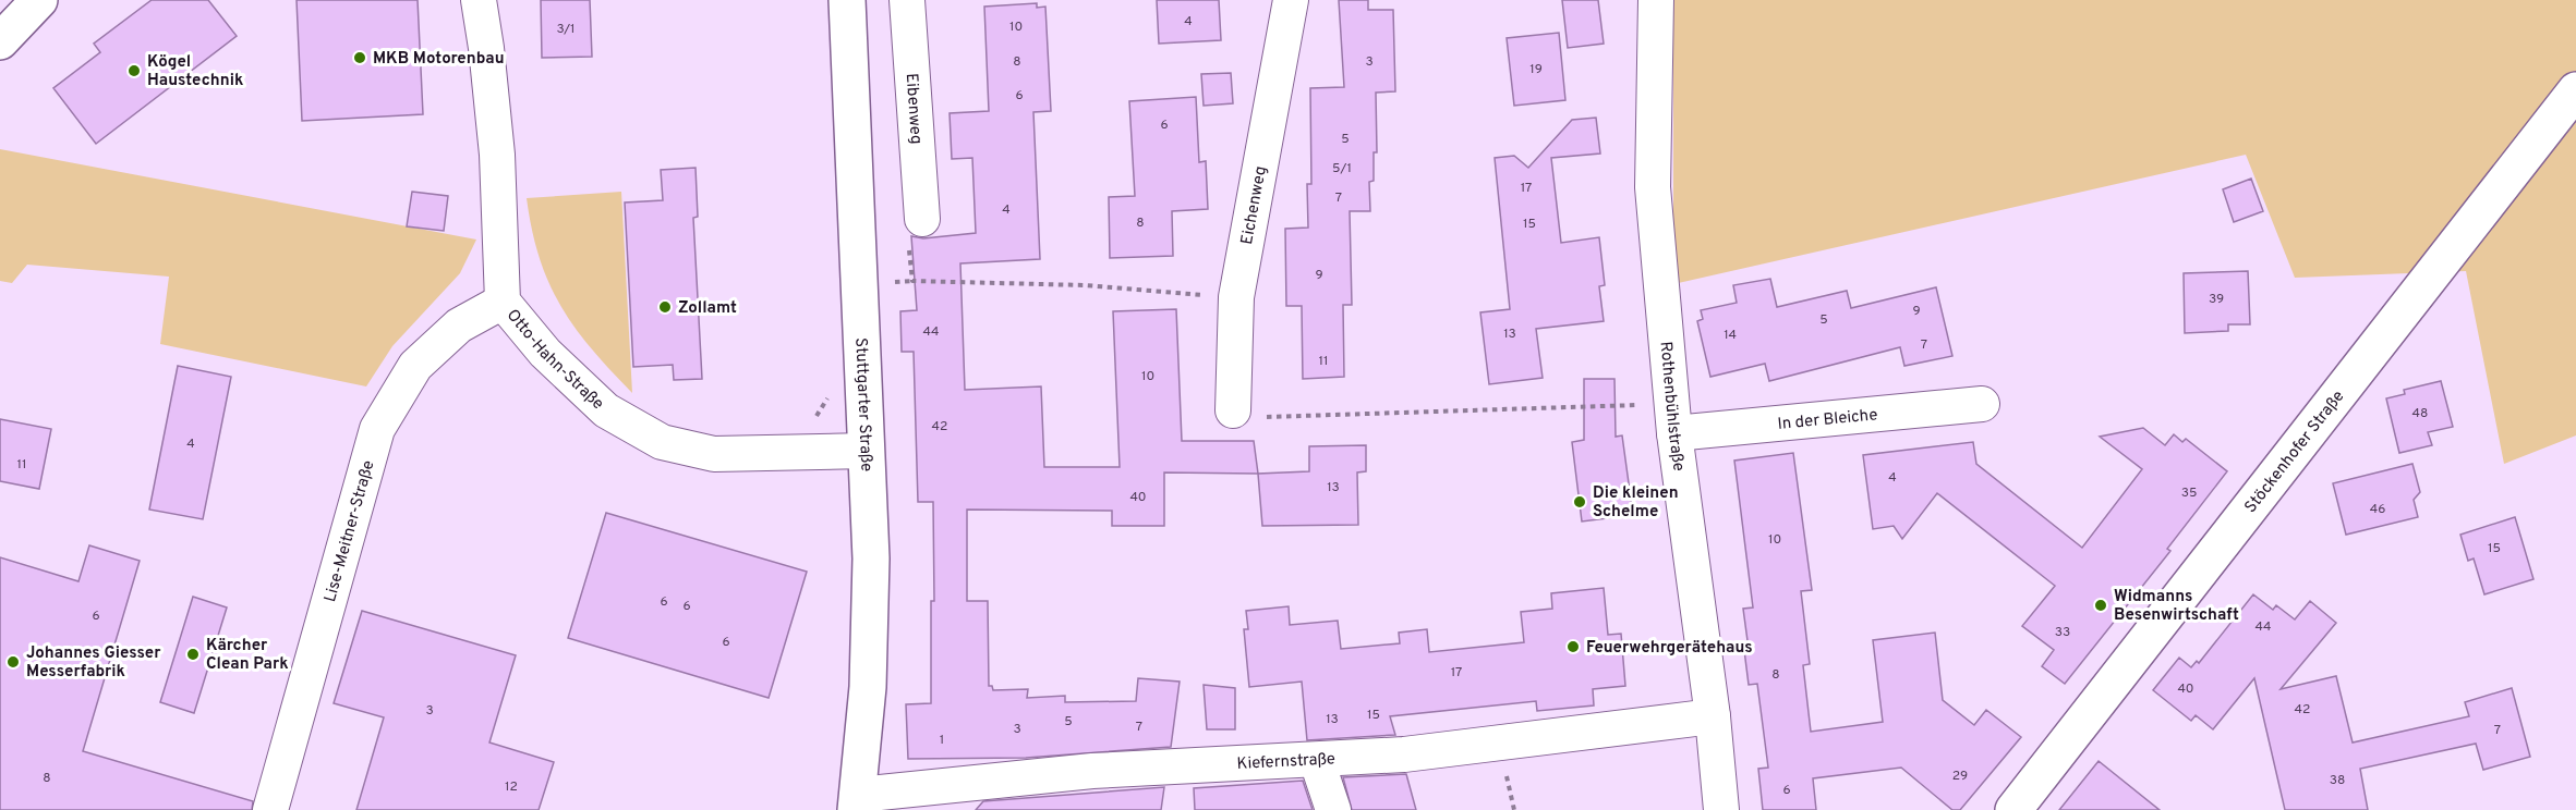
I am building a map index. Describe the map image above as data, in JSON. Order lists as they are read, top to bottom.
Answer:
{
  "streets": {
    "main road": ["Stuttgarter Straße", "Stöckenhofer Straße"],
    "street": [
      "Eibenweg",
      "Eichenweg",
      "Otto-Hahn-Straße",
      "Rothenbühlstraße",
      "In der Bleiche",
      "Lise-Meitner-Straße",
      "Kiefernstraße"
    ]
  },
  "crossings": [
    ["Otto-Hahn-Straße", "Stuttgarter Straße"],
    ["Otto-Hahn-Straße", "Lise-Meitner-Straße"],
    ["Stuttgarter Straße", "Kiefernstraße"],
    ["Rothenbühlstraße", "In der Bleiche"],
    ["Rothenbühlstraße", "Kiefernstraße"]
  ],
  "places": [
    "MKB Motorenbau",
    "Kögel Haustechnik",
    "Zollamt",
    "Die kleinen Schelme",
    "Widmanns Besenwirtschaft",
    "Feuerwehrgerätehaus",
    "Kärcher Clean Park",
    "Johannes Giesser Messerfabrik"
  ],
  "house_numbers": [
    "4",
    "10",
    "3/1",
    "8",
    "3",
    "19",
    "6",
    "6",
    "5",
    "5/1",
    "17",
    "7",
    "4",
    "8",
    "15",
    "9",
    "39",
    "9",
    "5",
    "44",
    "13",
    "14",
    "7",
    "11",
    "10",
    "48",
    "42",
    "4",
    "11",
    "4",
    "13",
    "35",
    "40",
    "46",
    "10",
    "15",
    "6",
    "6",
    "6",
    "44",
    "33",
    "6",
    "17",
    "8",
    "40",
    "42",
    "3",
    "15",
    "13",
    "5",
    "7",
    "3",
    "7",
    "1",
    "29",
    "8",
    "38",
    "12",
    "6"
  ]
}
